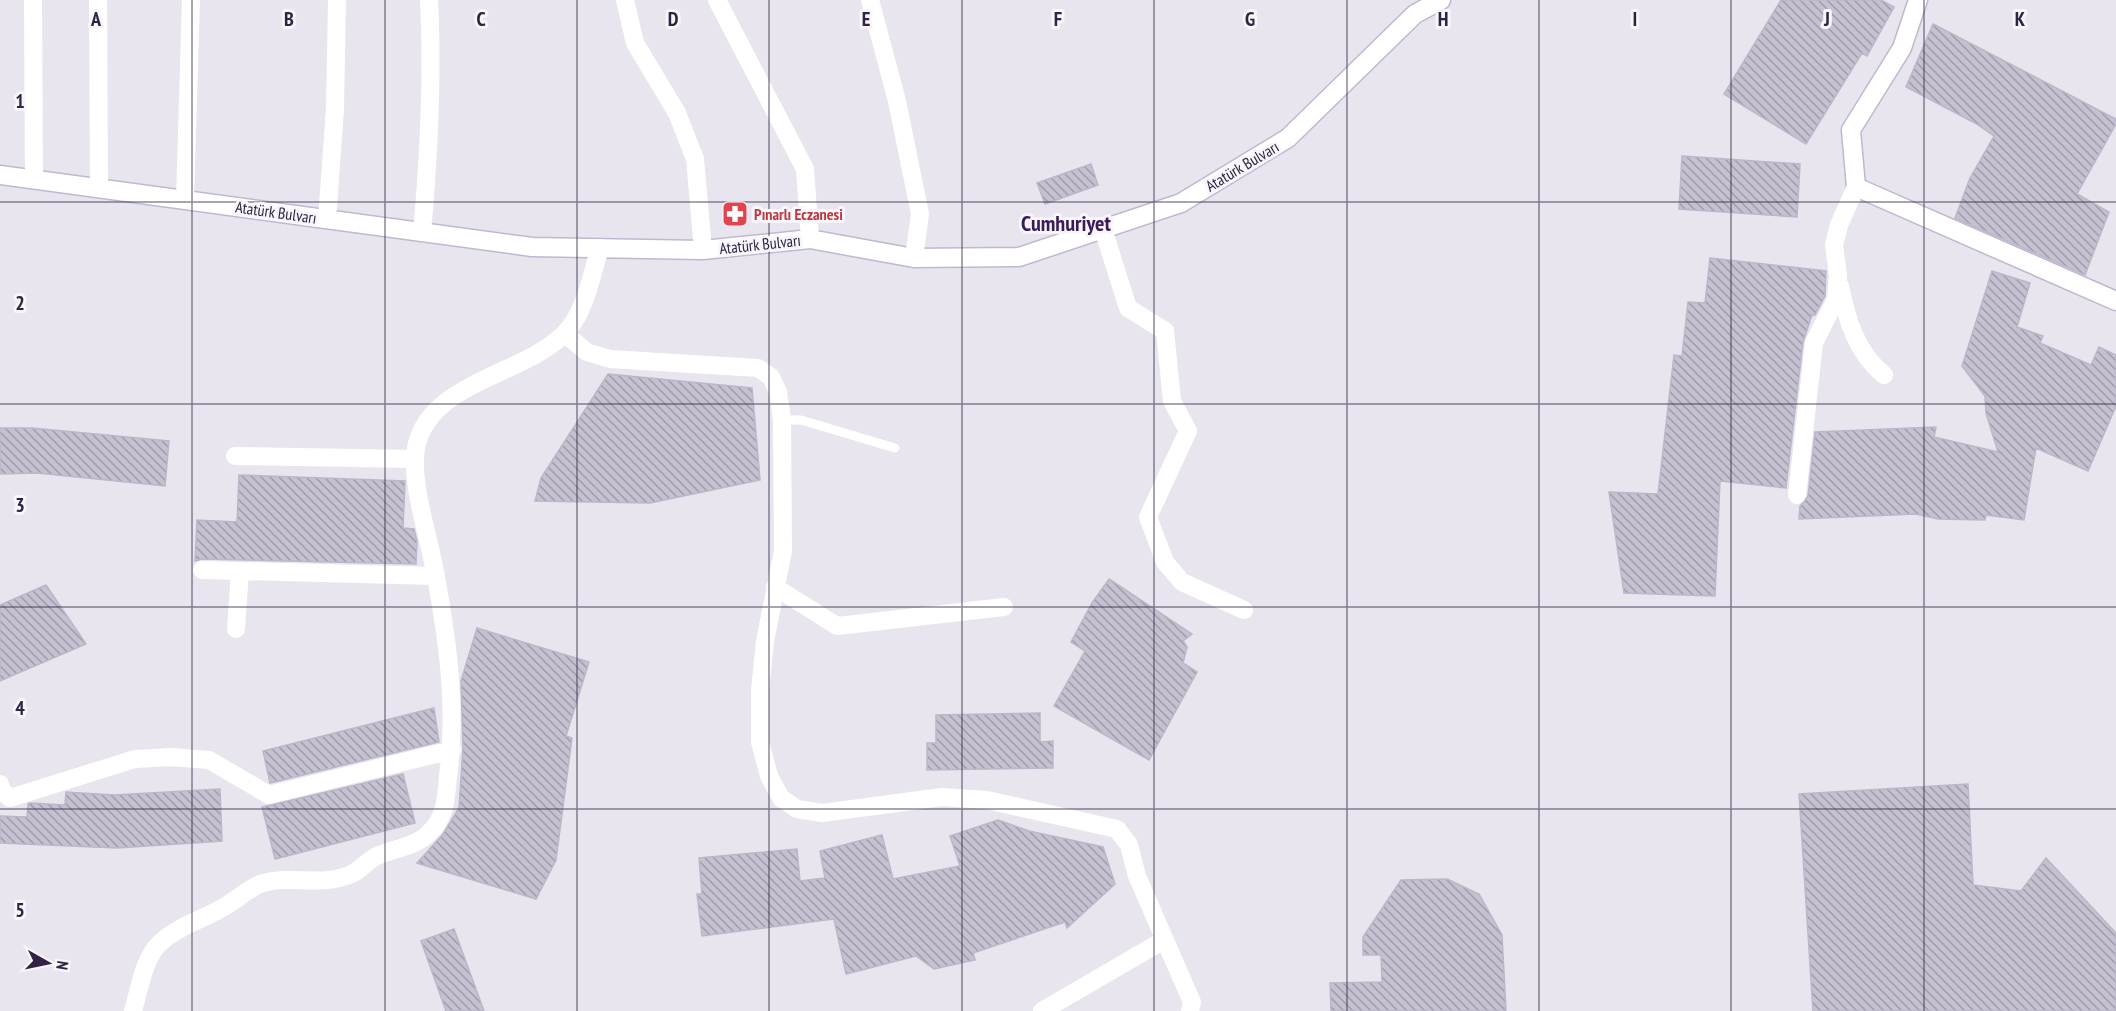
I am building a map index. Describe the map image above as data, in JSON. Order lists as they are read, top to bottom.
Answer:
{
  "streets": {
    "street": ["Atatürk Bulvarı"]
  },
  "districts": ["Cumhuriyet"],
  "places": {
    "pharmacy": ["Pınarlı Eczanesi"]
  },
  "north": "right",
  "grid": {
    "columns": [
      "A",
      "B",
      "C",
      "D",
      "E",
      "F",
      "G",
      "H",
      "I",
      "J",
      "K"
    ],
    "rows": [
      "1",
      "2",
      "3",
      "4",
      "5"
    ]
  }
}
